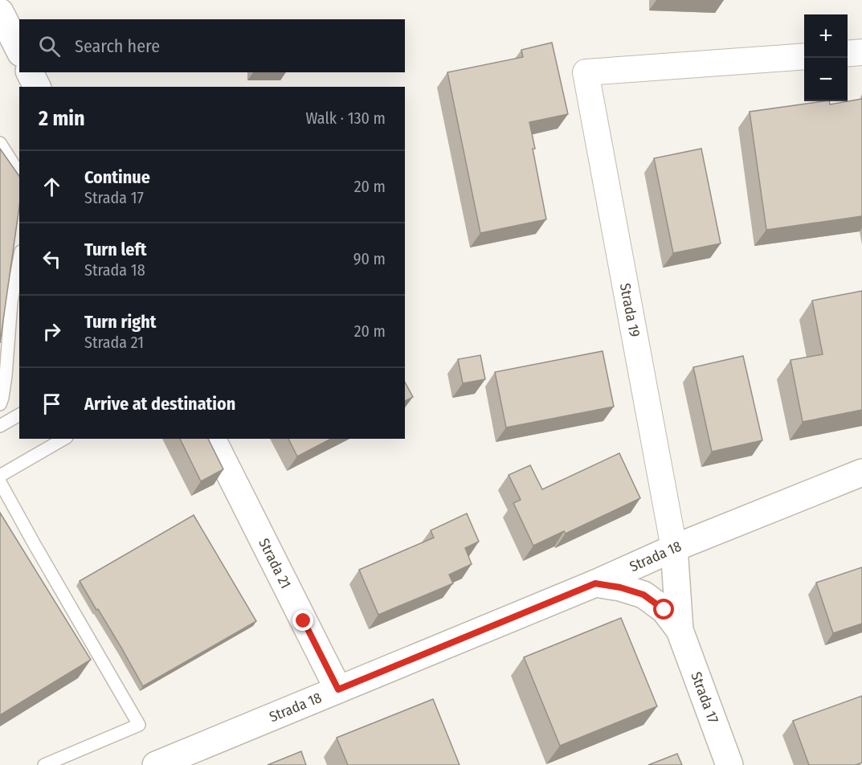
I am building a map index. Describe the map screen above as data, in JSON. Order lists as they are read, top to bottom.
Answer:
{
  "streets": {
    "street": [
      "Strada 19",
      "Strada 18",
      "Strada 21",
      "Strada 17"
    ]
  },
  "crossings": [
    ["Strada 19", "Strada 18"],
    ["Strada 19", "Strada 17"],
    ["Strada 18", "Strada 21"],
    ["Strada 18", "Strada 17"]
  ],
  "page": {
    "map_buttons": ["+", "−"],
    "search": "Search here",
    "heading": ["2 min", "Walk · 130 m"],
    "list": [
      ["Continue", "Strada 17", "20 m"],
      ["Turn left", "Strada 18", "90 m"],
      ["Turn right", "Strada 21", "20 m"],
      "Arrive at destination"
    ]
  }
}
